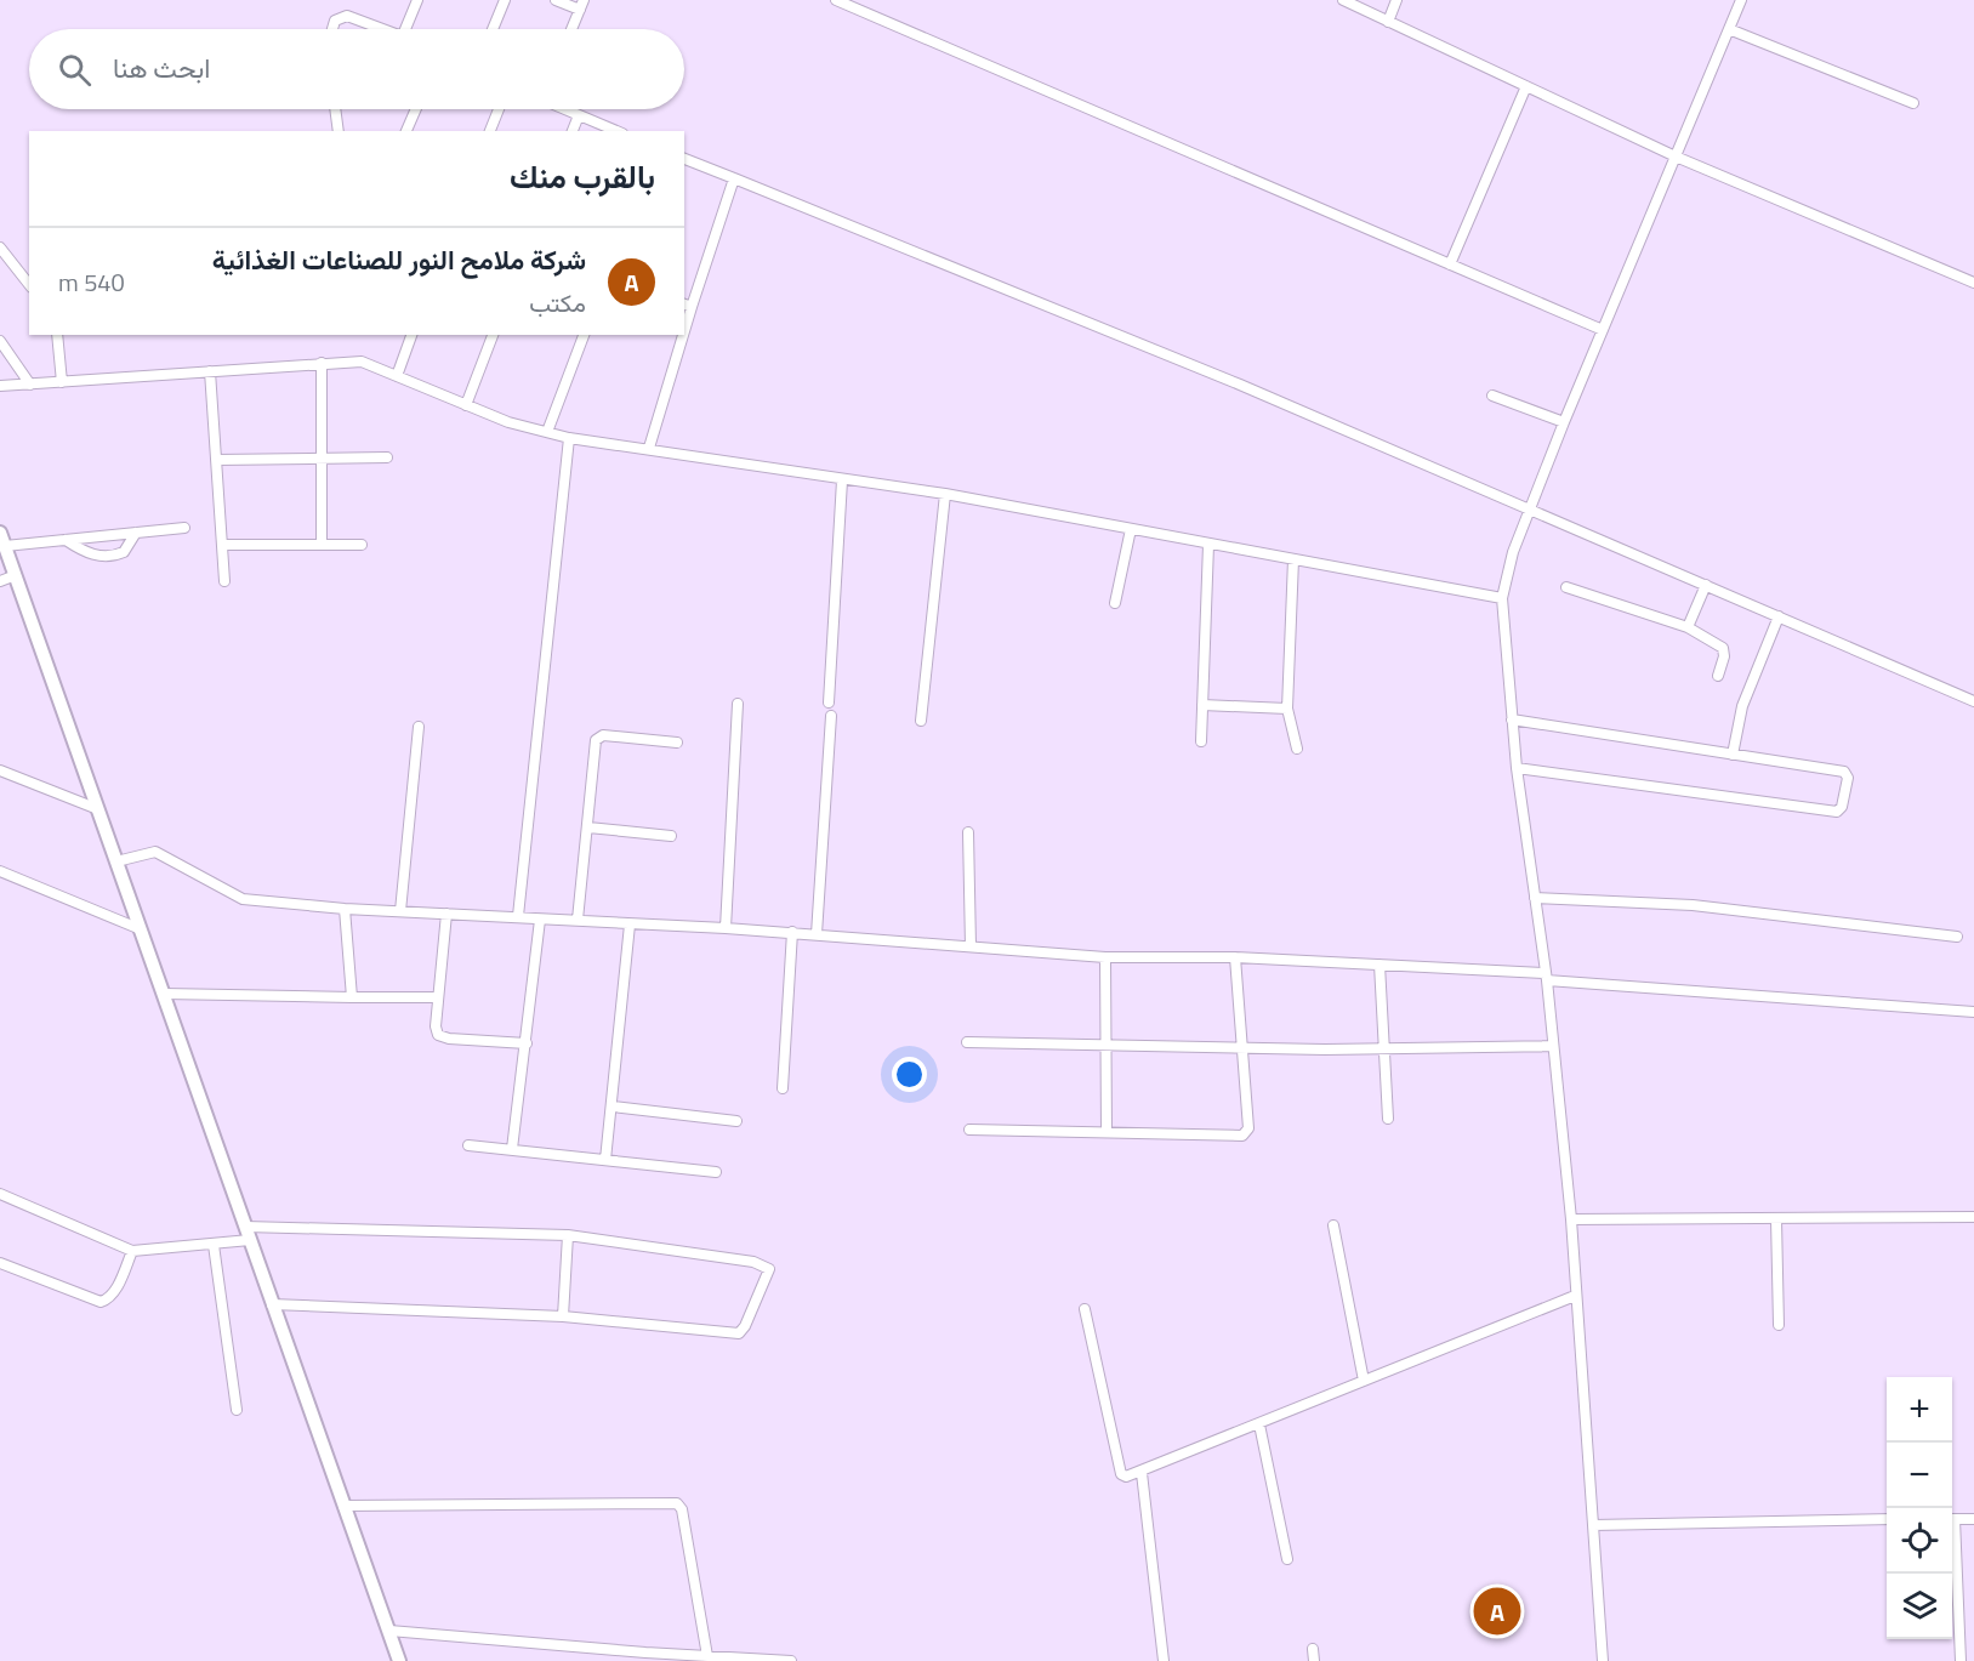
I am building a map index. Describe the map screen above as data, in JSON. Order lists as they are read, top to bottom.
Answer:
{
  "page": {
    "search": "ابحث هنا",
    "heading": "بالقرب منك",
    "list": [
      {
        "mark": "A",
        "name": "شركة ملامح النور للصناعات الغذائية",
        "note": "مكتب",
        "value": "540 m"
      }
    ],
    "map_buttons": ["+", "−"],
    "pins": "A"
  }
}
